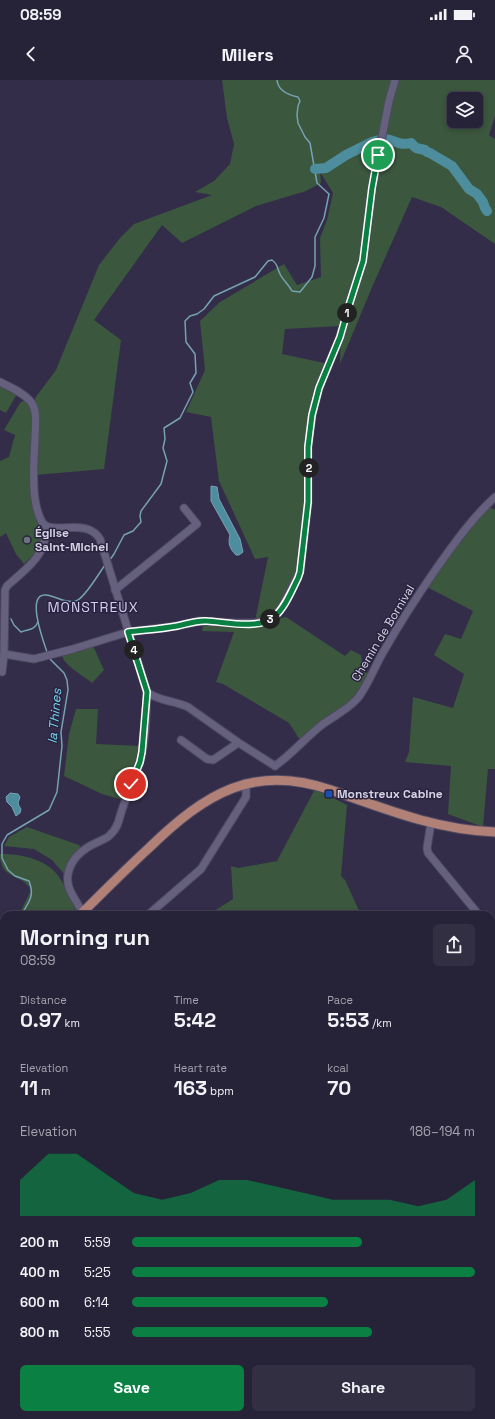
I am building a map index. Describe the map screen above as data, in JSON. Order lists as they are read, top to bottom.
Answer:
{
  "streets": {
    "street": ["Chemin de Bornival"]
  },
  "districts": ["MONSTREUX"],
  "water": ["la Thines"],
  "places": {
    "other": ["Église Saint-Michel"],
    "transit": ["Monstreux Cabine"]
  },
  "page": {
    "status": "08:59",
    "header": "Milers",
    "pins": [
      "1",
      "2",
      "3",
      "4"
    ],
    "heading": ["Morning run", "08:59"],
    "stats": [
      ["Distance", "0.97 km"],
      ["Time", "5:42"],
      ["Pace", "5:53 /km"],
      ["Elevation", "11 m"],
      ["Heart rate", "163 bpm"],
      ["kcal", "70"]
    ],
    "chart": ["Elevation", "186–194 m"],
    "list": [
      {
        "name": "200 m",
        "note": "5:59"
      },
      {
        "name": "400 m",
        "note": "5:25"
      },
      {
        "name": "600 m",
        "note": "6:14"
      },
      {
        "name": "800 m",
        "note": "5:55"
      }
    ],
    "buttons": ["Save", "Share"]
  }
}
